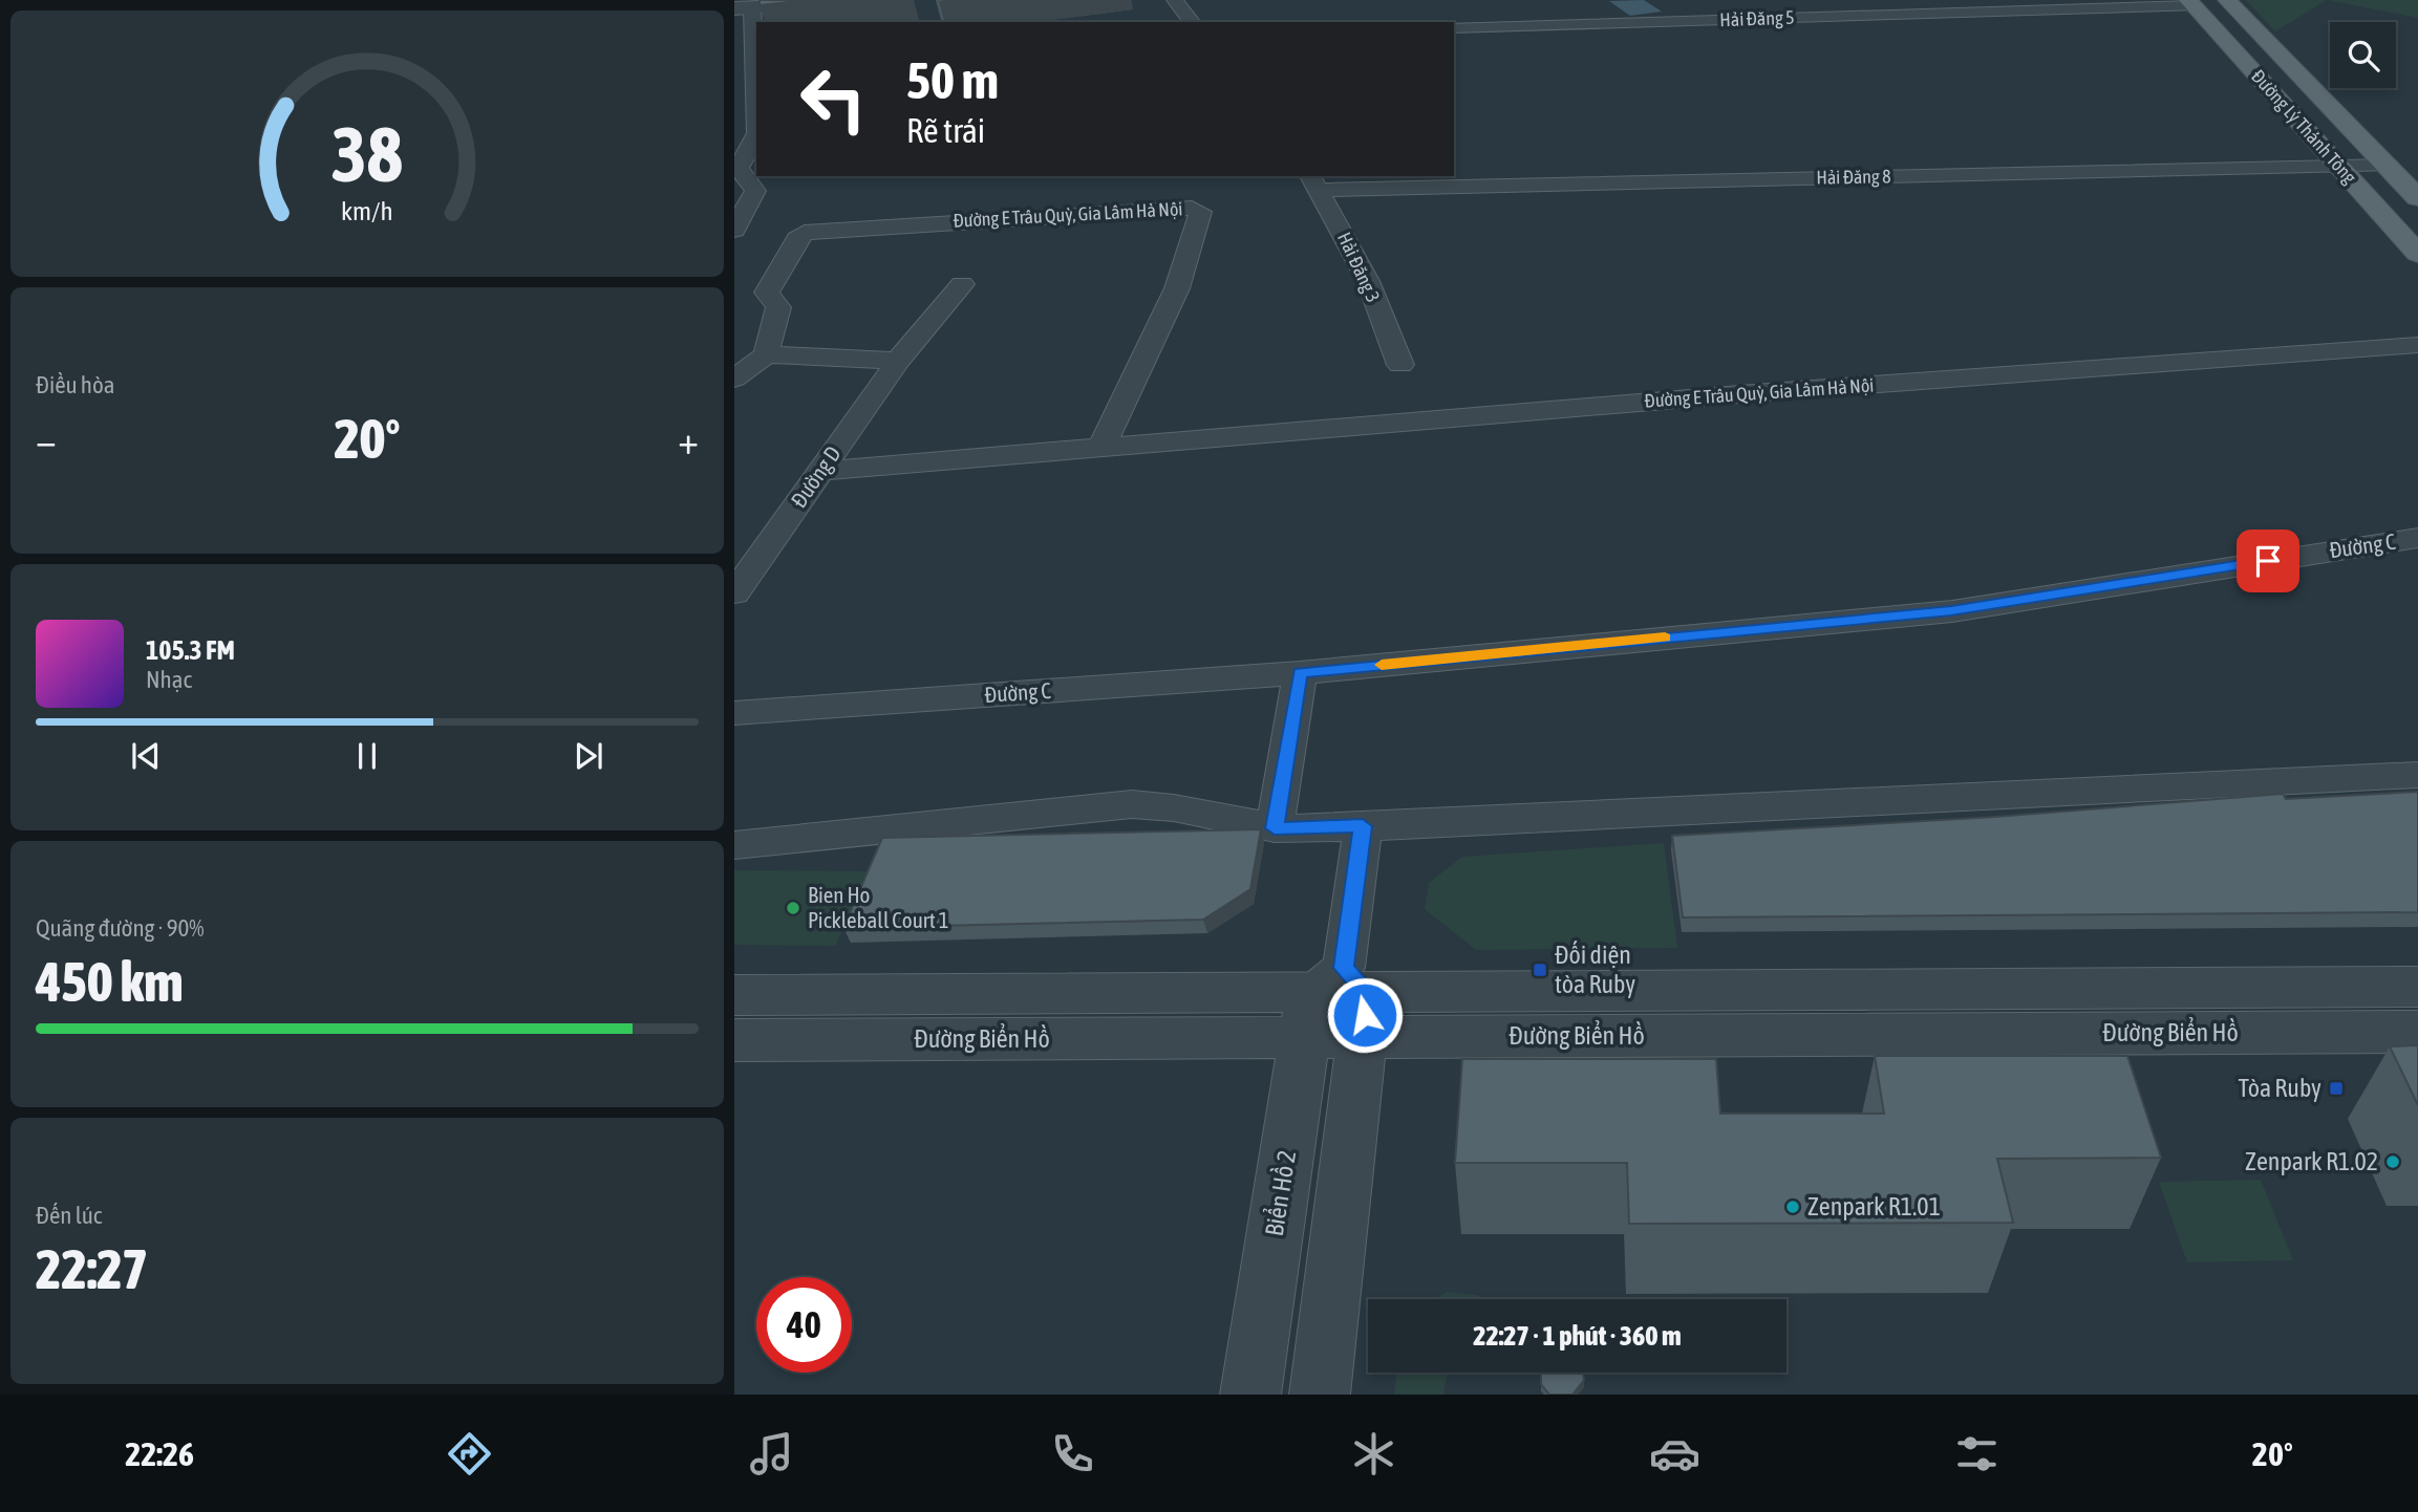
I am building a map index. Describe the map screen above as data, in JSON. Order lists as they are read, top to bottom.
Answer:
{
  "streets": {
    "main road": ["Đường Lý Thánh Tông"],
    "street": [
      "Hải Đăng 5",
      "Hải Đăng 8",
      "Đường E Trâu Quỳ, Gia Lâm Hà Nội",
      "Hải Đăng 3",
      "Đường D",
      "Đường C",
      "Đường Biển Hồ",
      "Biển Hồ 2"
    ]
  },
  "crossings": [
    ["Hải Đăng 5", "Đường Lý Thánh Tông"],
    ["Đường Lý Thánh Tông", "Hải Đăng 8"],
    ["Hải Đăng 8", "Hải Đăng 3"],
    ["Đường E Trâu Quỳ, Gia Lâm Hà Nội", "Đường D"],
    ["Đường Biển Hồ", "Biển Hồ 2"]
  ],
  "places": {
    "other": ["Bien Ho Pickleball Court 1", "Zenpark R1.02", "Zenpark R1.01"],
    "transit": ["Đối diện tòa Ruby", "Tòa Ruby"]
  },
  "page": {
    "turn": ["50 m", "Rẽ trái"],
    "tile": [
      "Điều hòa",
      ["Quãng đường · 90%", "450 km"],
      ["Đến lúc", "22:27"]
    ],
    "heat": ["−", "20°", "+"],
    "song": ["105.3 FM", "Nhạc"],
    "limit": "40",
    "trip": "22:27 · 1 phút · 360 m",
    "tabs": ["22:26", "20°"],
    "gauge": ["38", "km/h"]
  }
}
